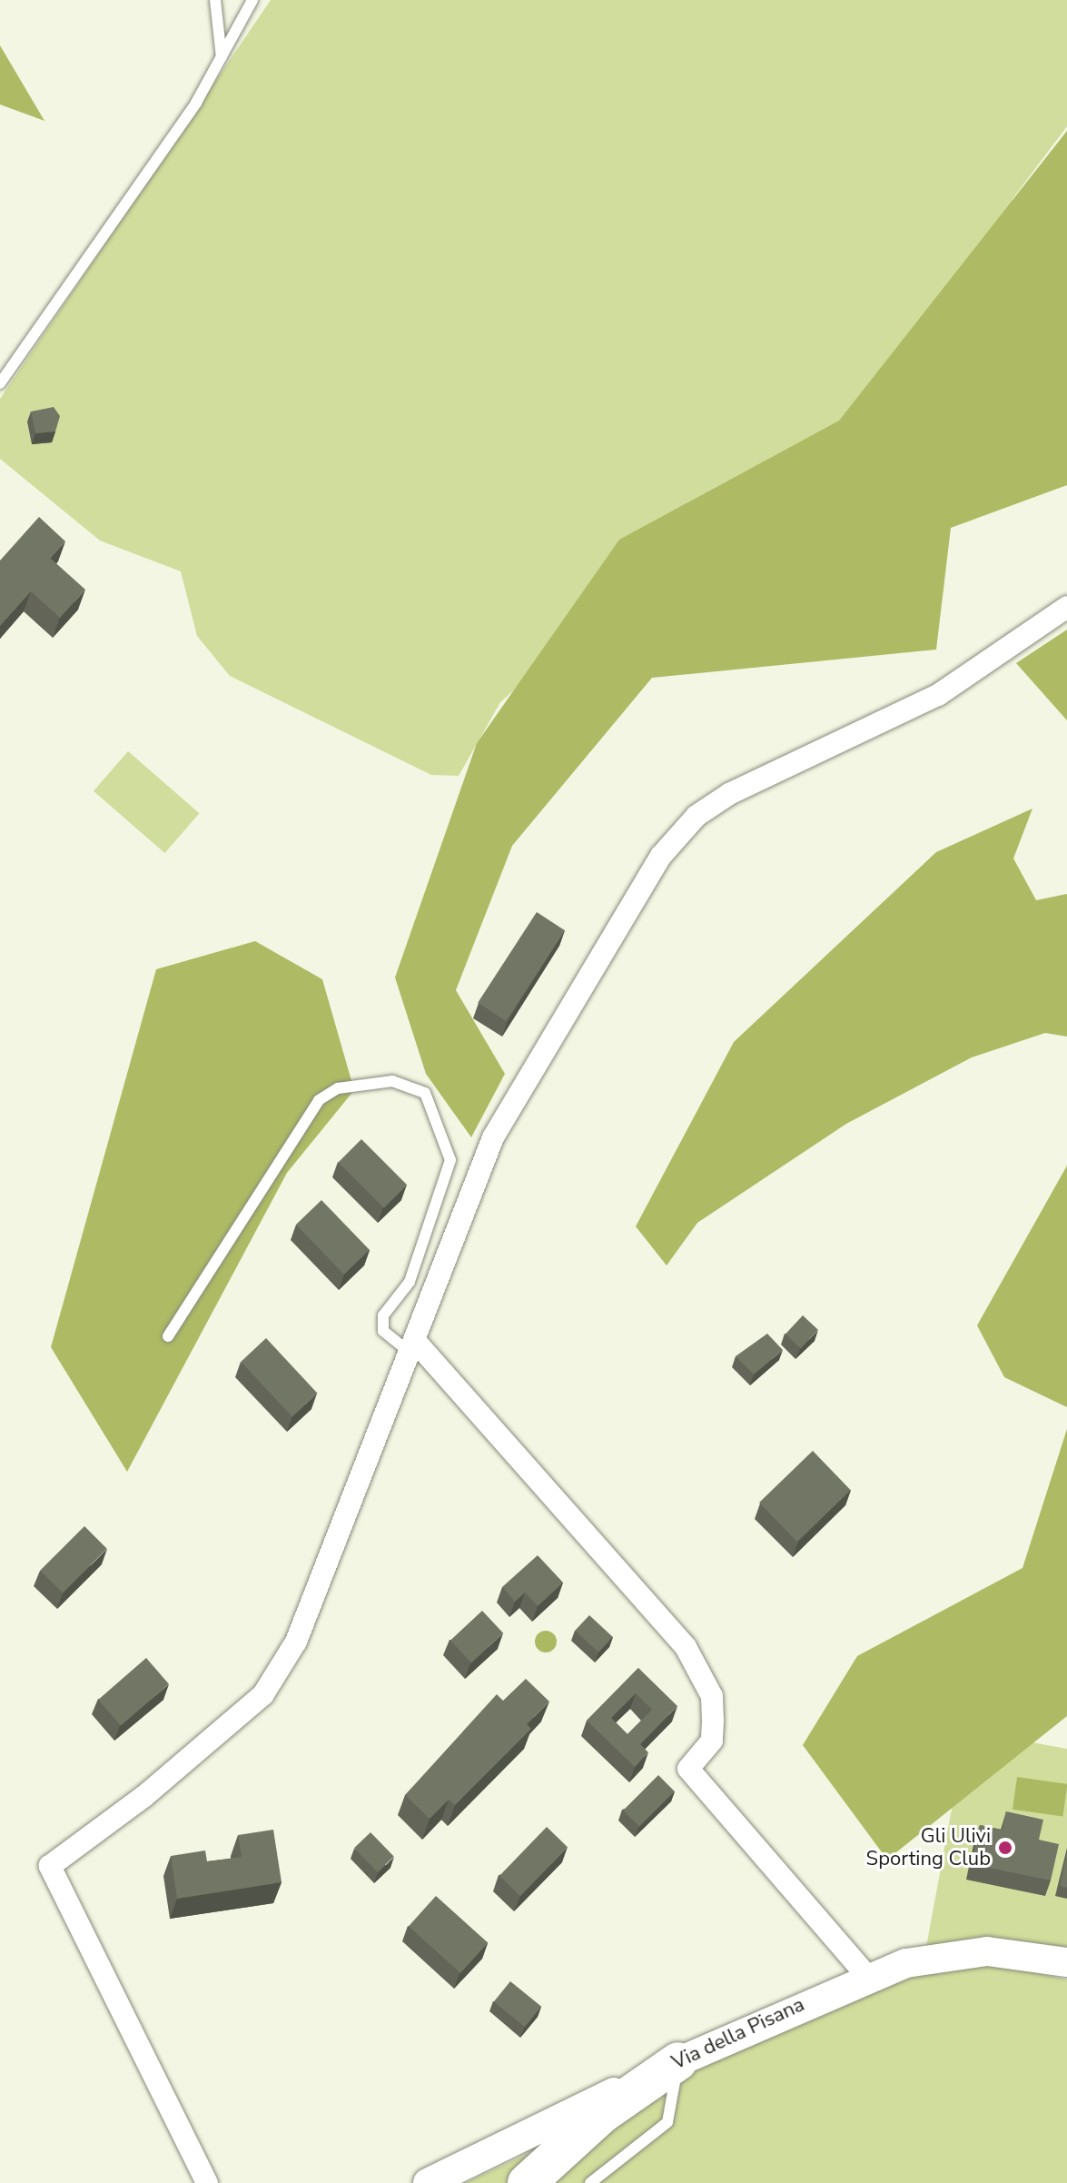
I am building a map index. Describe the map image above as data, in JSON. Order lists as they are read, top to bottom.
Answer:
{
  "streets": {
    "main road": ["Via della Pisana"]
  },
  "places": ["Gli Ulivi Sporting Club"]
}
